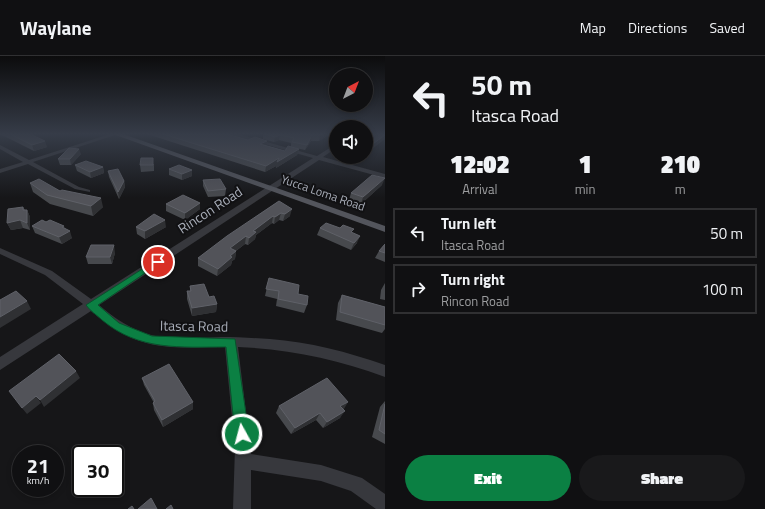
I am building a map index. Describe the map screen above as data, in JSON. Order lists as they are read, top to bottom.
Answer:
{
  "streets": {
    "main road": ["Yucca Loma Road"],
    "street": ["Rincon Road", "Itasca Road"]
  },
  "crossings": [
    ["Yucca Loma Road", "Rincon Road"],
    ["Rincon Road", "Itasca Road"]
  ],
  "north": "top right",
  "page": {
    "header": "Waylane",
    "nav": ["Map", "Directions", "Saved"],
    "turn": ["50 m", "Itasca Road"],
    "eta": [
      "12:02",
      "Arrival",
      "1",
      "min",
      "210",
      "m"
    ],
    "list": [
      {
        "name": "Turn left",
        "note": "Itasca Road",
        "value": "50 m"
      },
      {
        "name": "Turn right",
        "note": "Rincon Road",
        "value": "100 m"
      }
    ],
    "speed": "21 km/h",
    "limit": "30",
    "buttons": ["Exit", "Share"]
  }
}
